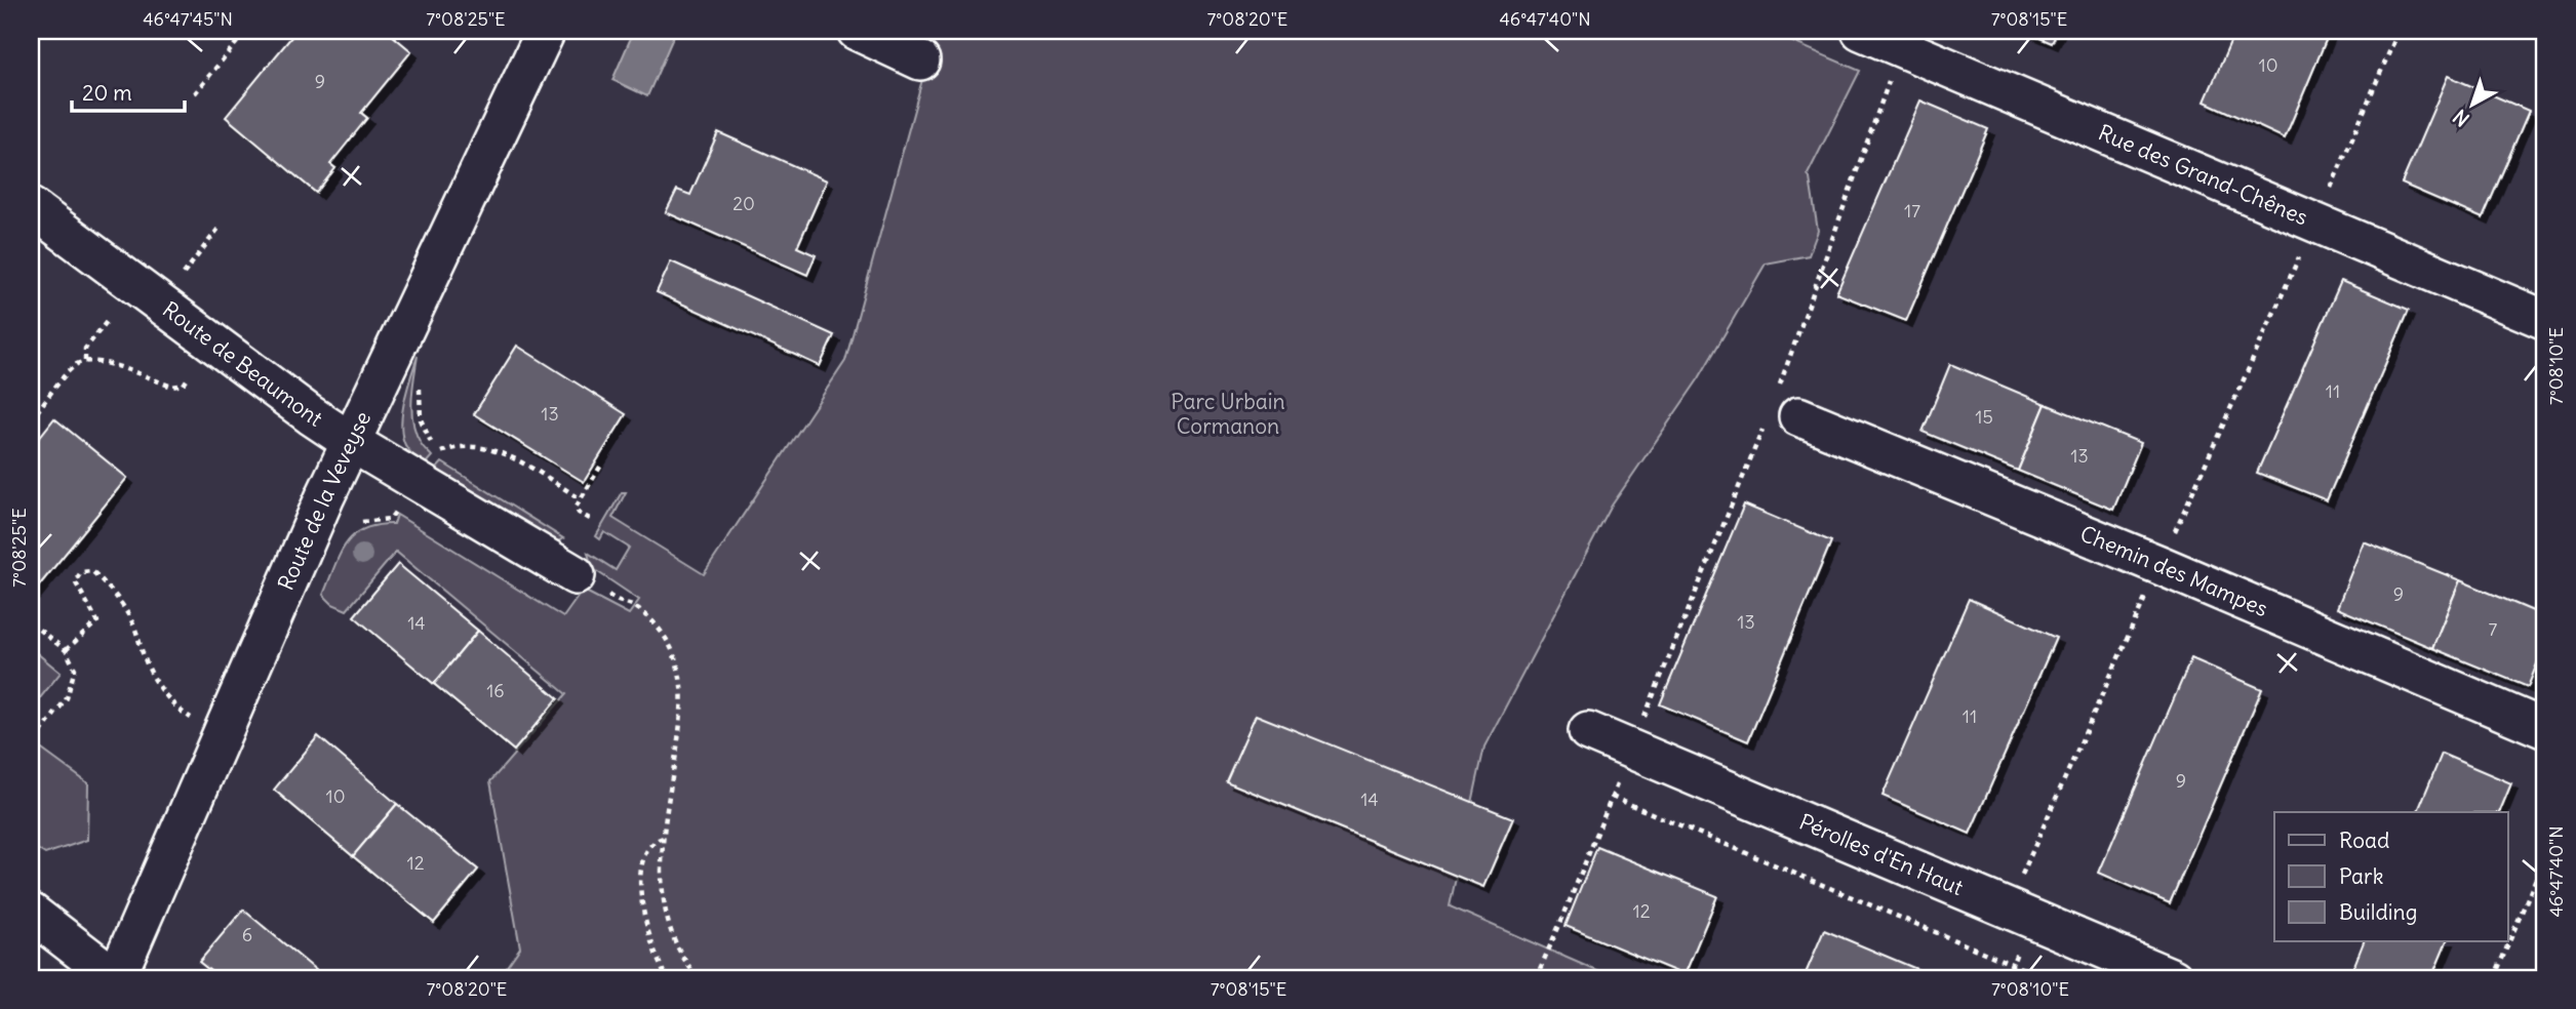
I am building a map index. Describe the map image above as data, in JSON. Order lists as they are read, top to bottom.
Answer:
{
  "streets": {
    "street": [
      "Rue des Grand-Chênes",
      "Route de Beaumont",
      "Route de la Veveyse",
      "Chemin des Mampes",
      "Pérolles d'En Haut"
    ]
  },
  "crossings": [
    ["Route de Beaumont", "Route de la Veveyse"]
  ],
  "parks": ["Parc Urbain Cormanon"],
  "house_numbers": [
    "10",
    "9",
    "20",
    "17",
    "11",
    "13",
    "15",
    "13",
    "9",
    "13",
    "14",
    "7",
    "16",
    "11",
    "9",
    "10",
    "14",
    "12",
    "12",
    "6"
  ],
  "legend": ["Road", "Park", "Building"],
  "scale_bar": "20 m",
  "north": "bottom left",
  "coordinates": [
    "46°47'45\"N",
    "7°08'25\"E",
    "7°08'20\"E",
    "46°47'40\"N",
    "7°08'15\"E",
    "7°08'10\"E"
  ]
}
